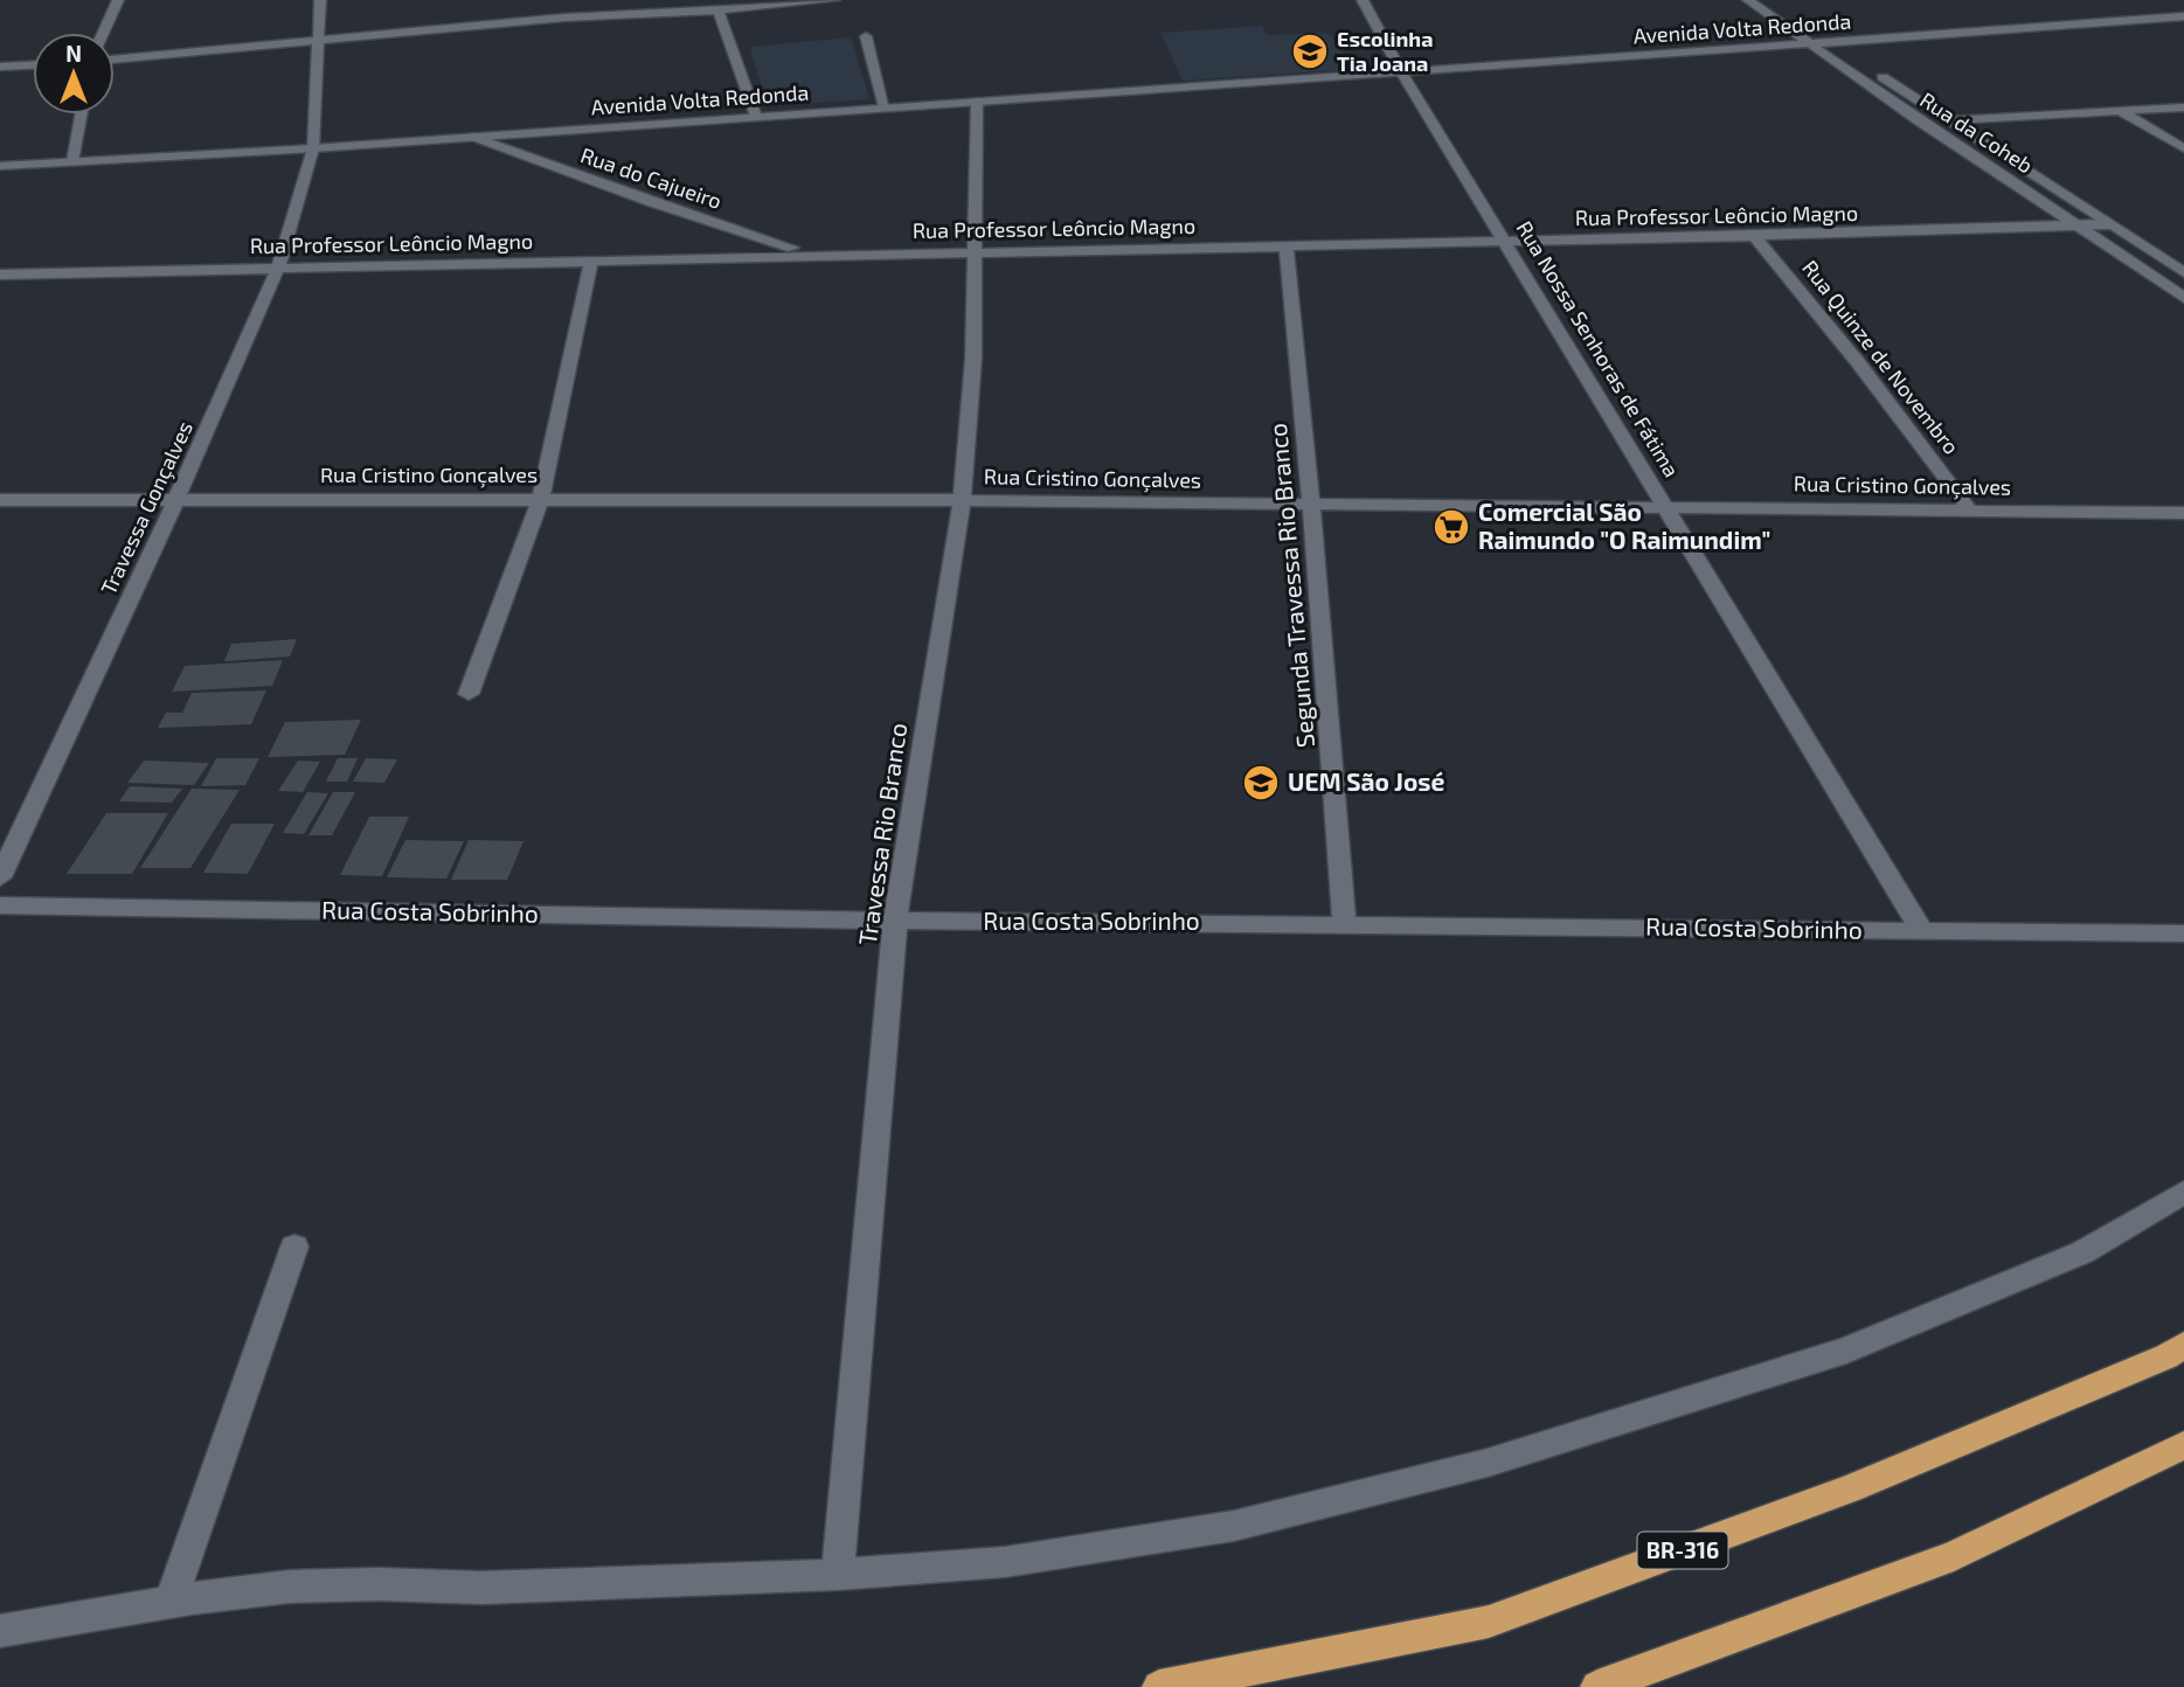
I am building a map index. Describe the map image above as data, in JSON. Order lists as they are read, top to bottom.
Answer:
{
  "streets": {
    "highway": ["BR-316"],
    "street": [
      "Avenida Volta Redonda",
      "Rua da Coheb",
      "Rua do Cajueiro",
      "Rua Professor Leôncio Magno",
      "Rua Nossa Senhoras de Fátima",
      "Rua Quinze de Novembro",
      "Rua Cristino Gonçalves",
      "Travessa Gonçalves",
      "Segunda Travessa Rio Branco",
      "Travessa Rio Branco",
      "Rua Costa Sobrinho"
    ]
  },
  "crossings": [
    ["Avenida Volta Redonda", "Rua da Coheb"],
    ["Avenida Volta Redonda", "Rua do Cajueiro"],
    ["Avenida Volta Redonda", "Rua Nossa Senhoras de Fátima"],
    ["Avenida Volta Redonda", "Travessa Gonçalves"],
    ["Avenida Volta Redonda", "Travessa Rio Branco"],
    ["Rua da Coheb", "Rua Professor Leôncio Magno"],
    ["Rua do Cajueiro", "Rua Professor Leôncio Magno"],
    ["Rua Professor Leôncio Magno", "Rua Nossa Senhoras de Fátima"],
    ["Rua Professor Leôncio Magno", "Rua Quinze de Novembro"],
    ["Rua Professor Leôncio Magno", "Travessa Gonçalves"],
    ["Rua Professor Leôncio Magno", "Segunda Travessa Rio Branco"],
    ["Rua Professor Leôncio Magno", "Travessa Rio Branco"],
    ["Rua Nossa Senhoras de Fátima", "Rua Cristino Gonçalves"],
    ["Rua Nossa Senhoras de Fátima", "Rua Costa Sobrinho"],
    ["Rua Quinze de Novembro", "Rua Cristino Gonçalves"],
    ["Rua Cristino Gonçalves", "Travessa Gonçalves"],
    ["Rua Cristino Gonçalves", "Segunda Travessa Rio Branco"],
    ["Rua Cristino Gonçalves", "Travessa Rio Branco"],
    ["Segunda Travessa Rio Branco", "Rua Costa Sobrinho"],
    ["Travessa Rio Branco", "Rua Costa Sobrinho"]
  ],
  "places": {
    "school or university": ["Escolinha Tia Joana", "UEM São José"],
    "supermarket": ["Comercial São Raimundo \"O Raimundim\""]
  },
  "north": "top"
}
